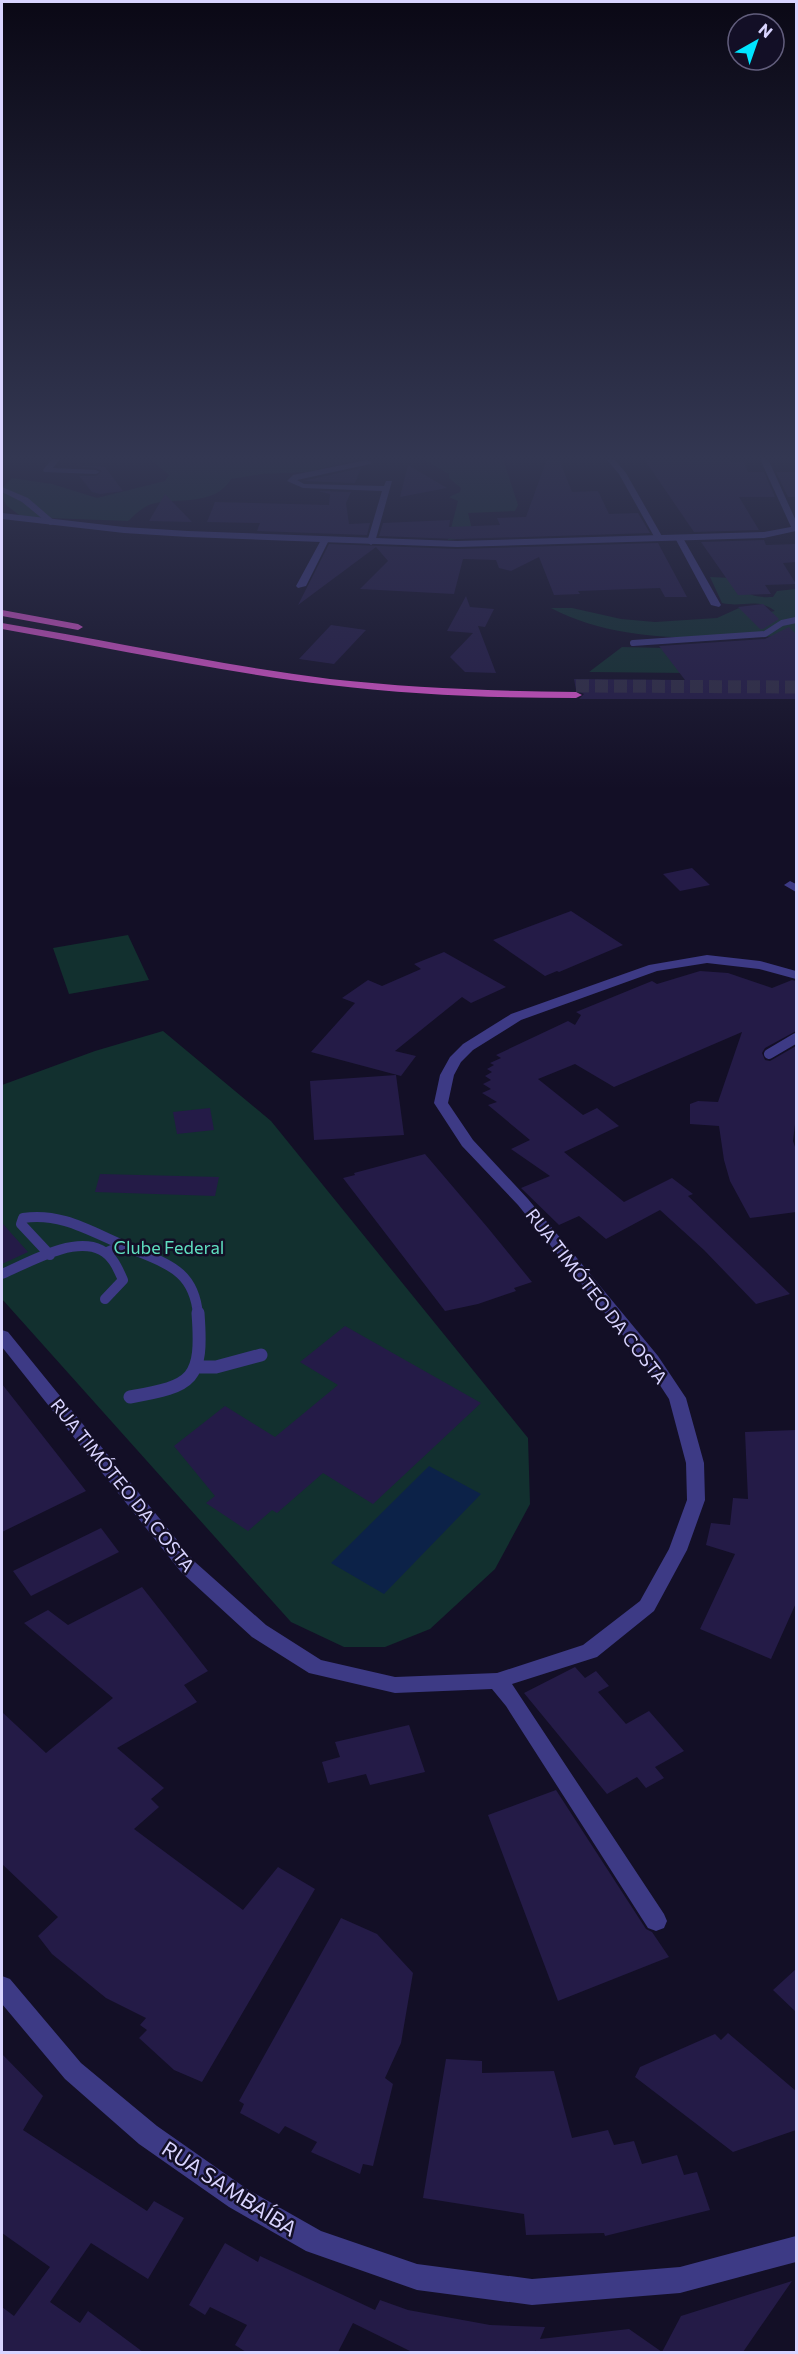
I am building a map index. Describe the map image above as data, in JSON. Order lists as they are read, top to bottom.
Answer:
{
  "streets": {
    "street": ["RUA TIMÓTEO DA COSTA", "RUA SAMBAÍBA"]
  },
  "parks": ["Clube Federal"],
  "north": "top right"
}
